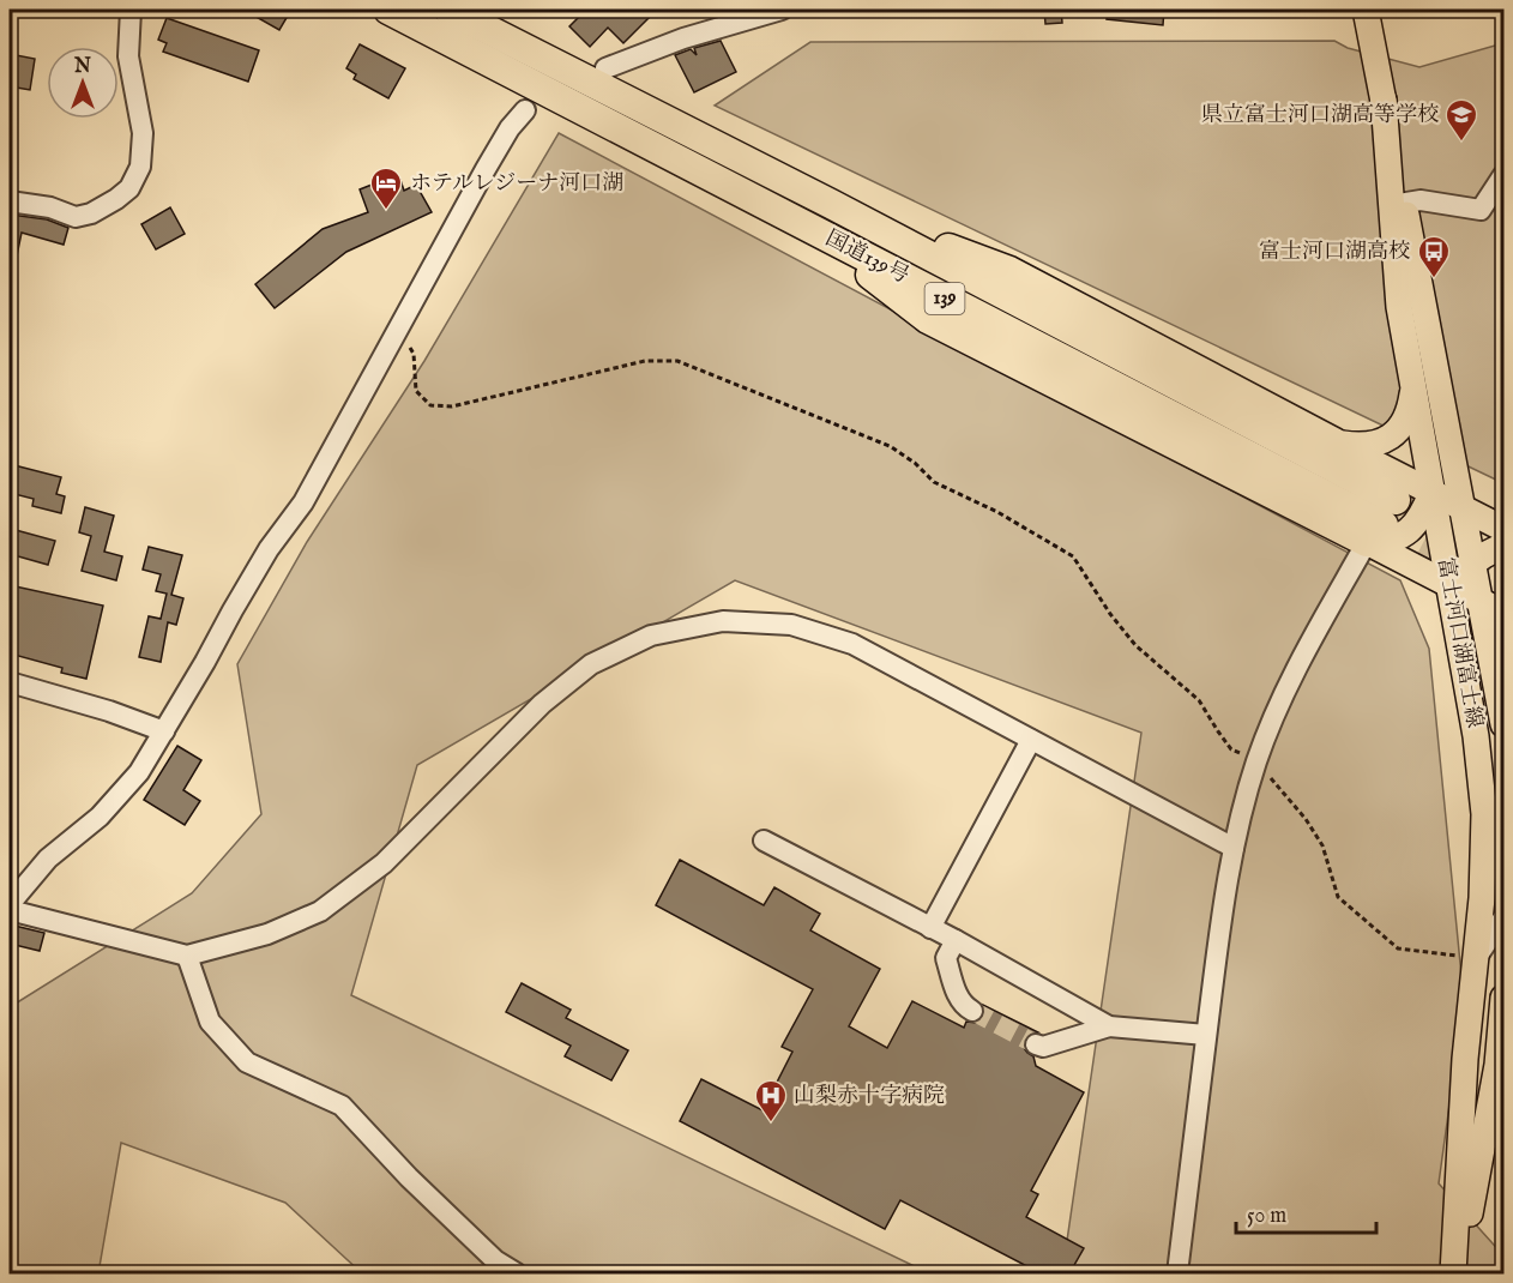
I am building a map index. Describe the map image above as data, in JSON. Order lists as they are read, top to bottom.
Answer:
{
  "streets": {
    "highway": ["国道139号", "139"],
    "main road": ["富士河口湖富士線"]
  },
  "places": {
    "school or university": ["県立富士河口湖高等学校"],
    "hotel": ["ホテルレジーナ河口湖"],
    "bus stop": ["富士河口湖高校"],
    "hospital": ["山梨赤十字病院"]
  },
  "scale_bar": "50 m",
  "north": "top"
}
